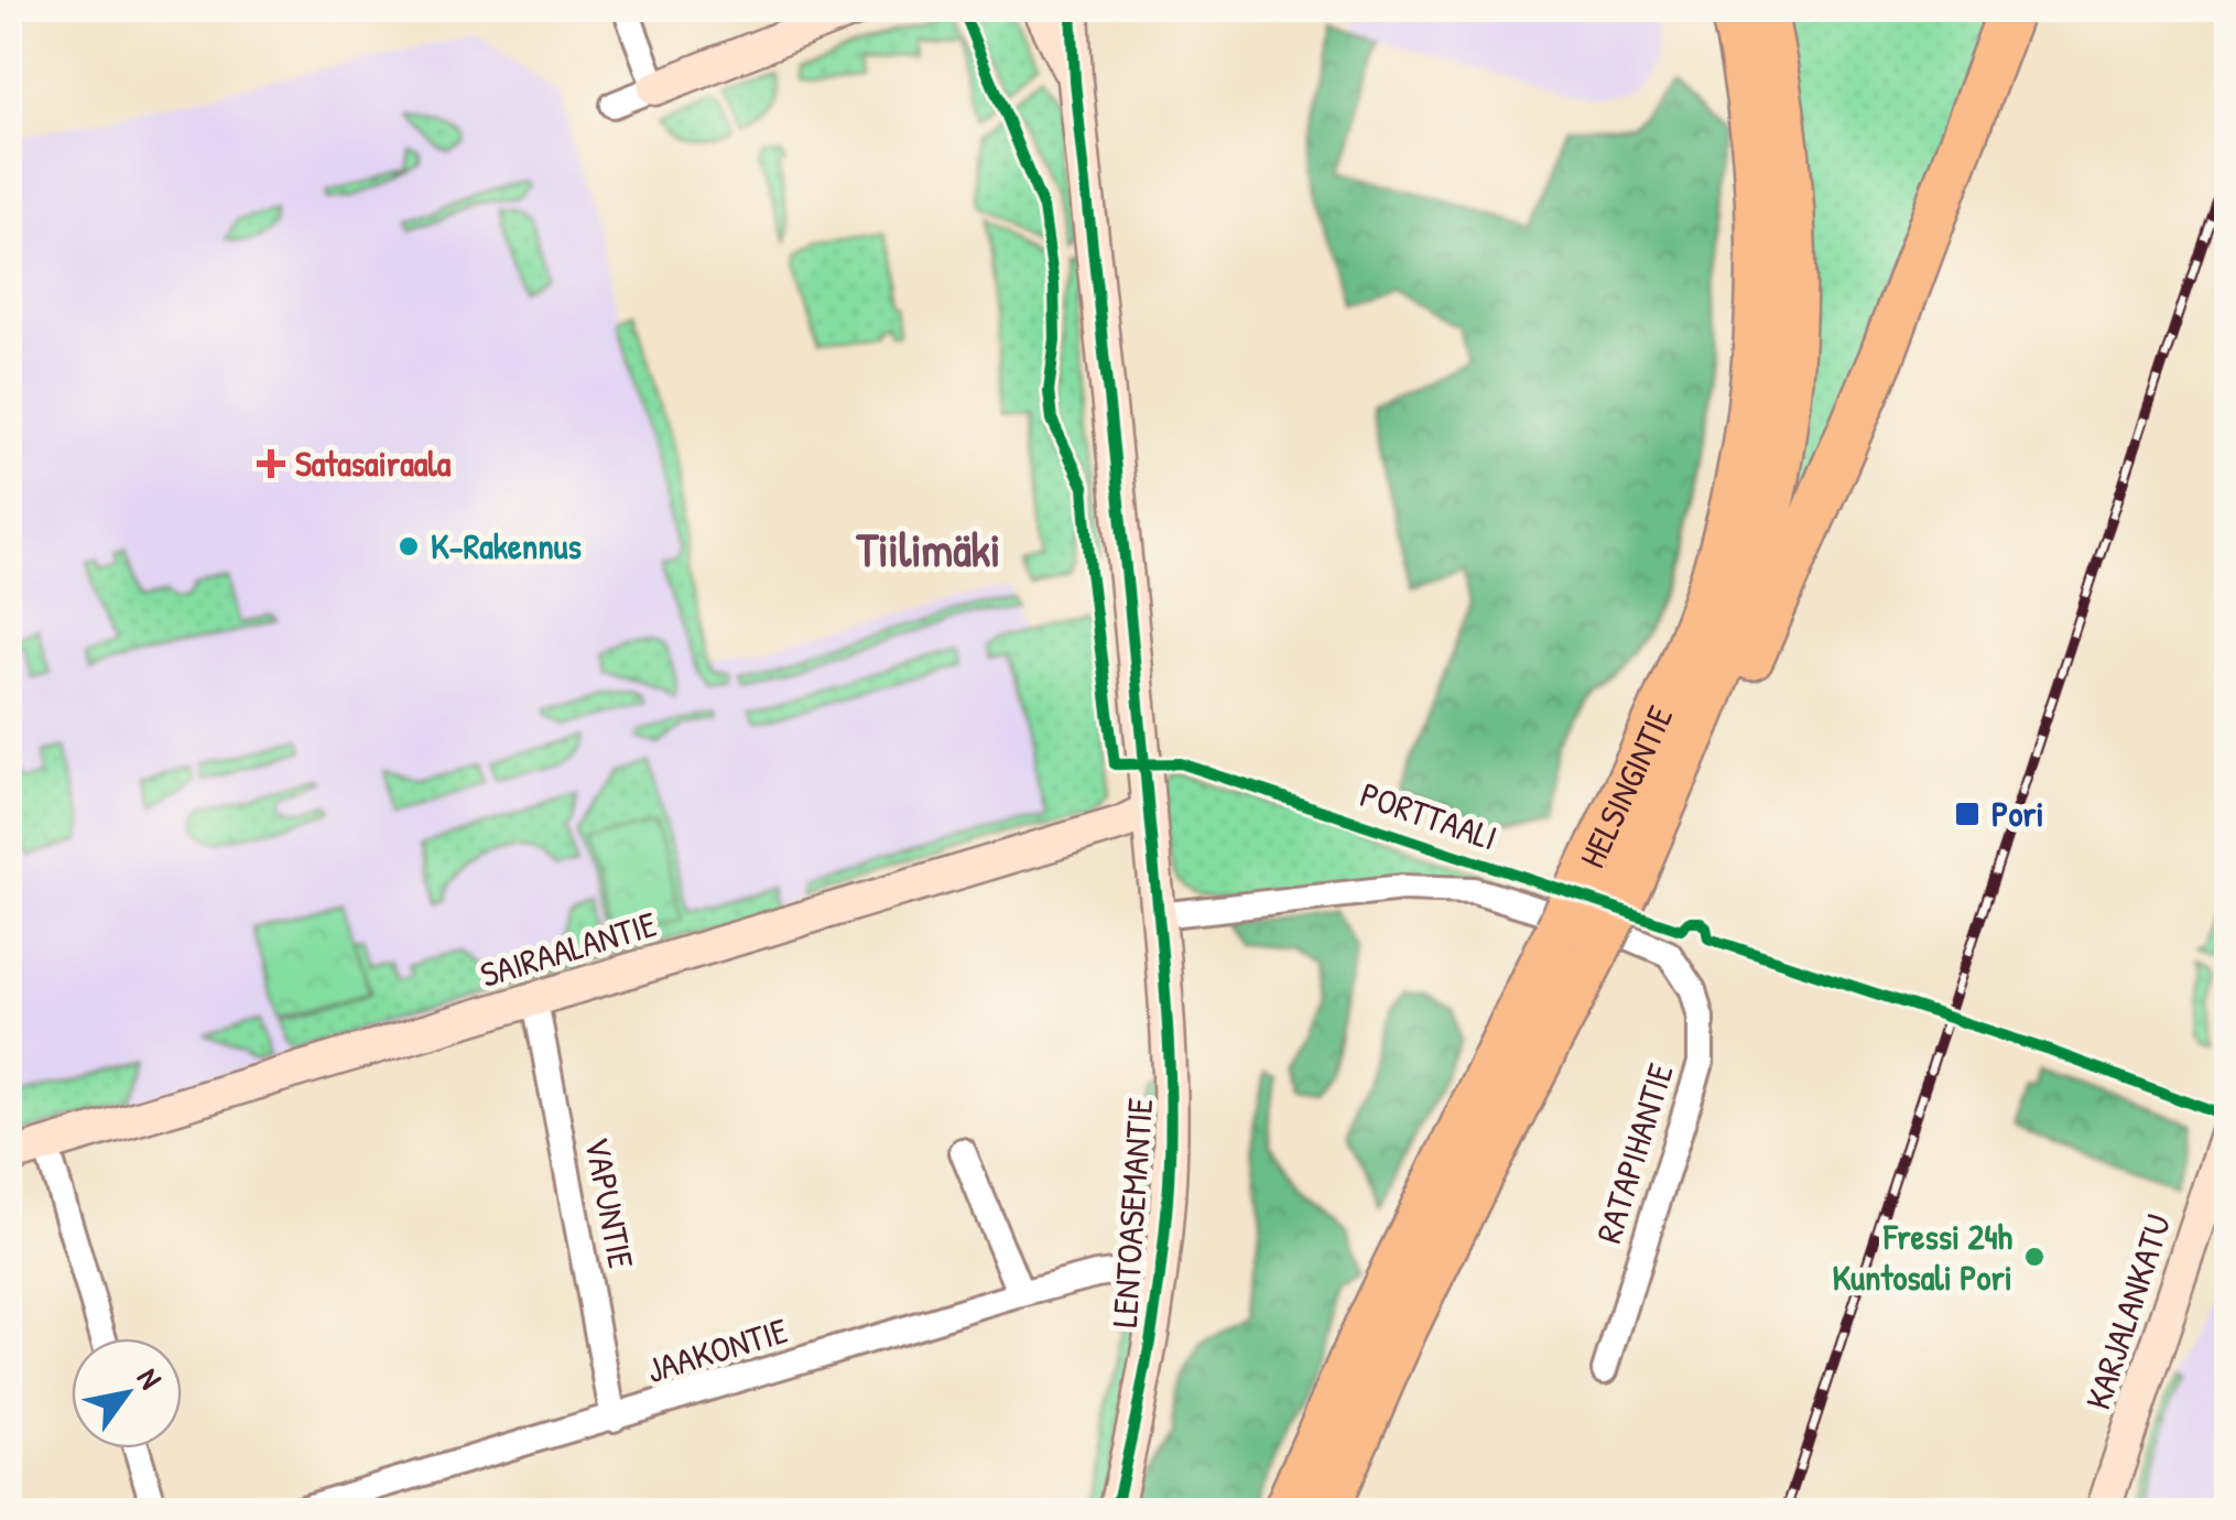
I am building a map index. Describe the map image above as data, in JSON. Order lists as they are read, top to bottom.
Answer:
{
  "streets": {
    "highway": ["HELSINGINTIE"],
    "street": [
      "SAIRAALANTIE",
      "RATAPIHANTIE",
      "VAPUNTIE",
      "LENTOASEMANTIE",
      "KARJALANKATU",
      "JAAKONTIE"
    ],
    "cycle path": ["PORTTAALI"]
  },
  "crossings": [
    ["SAIRAALANTIE", "VAPUNTIE"],
    ["SAIRAALANTIE", "LENTOASEMANTIE"],
    ["RATAPIHANTIE", "LENTOASEMANTIE"],
    ["VAPUNTIE", "JAAKONTIE"],
    ["LENTOASEMANTIE", "JAAKONTIE"]
  ],
  "districts": ["Tiilimäki"],
  "places": {
    "health": ["Satasairaala"],
    "other": ["K-Rakennus", "Fressi 24h Kuntosali Pori"],
    "transit": ["Pori"]
  },
  "north": "top right"
}
